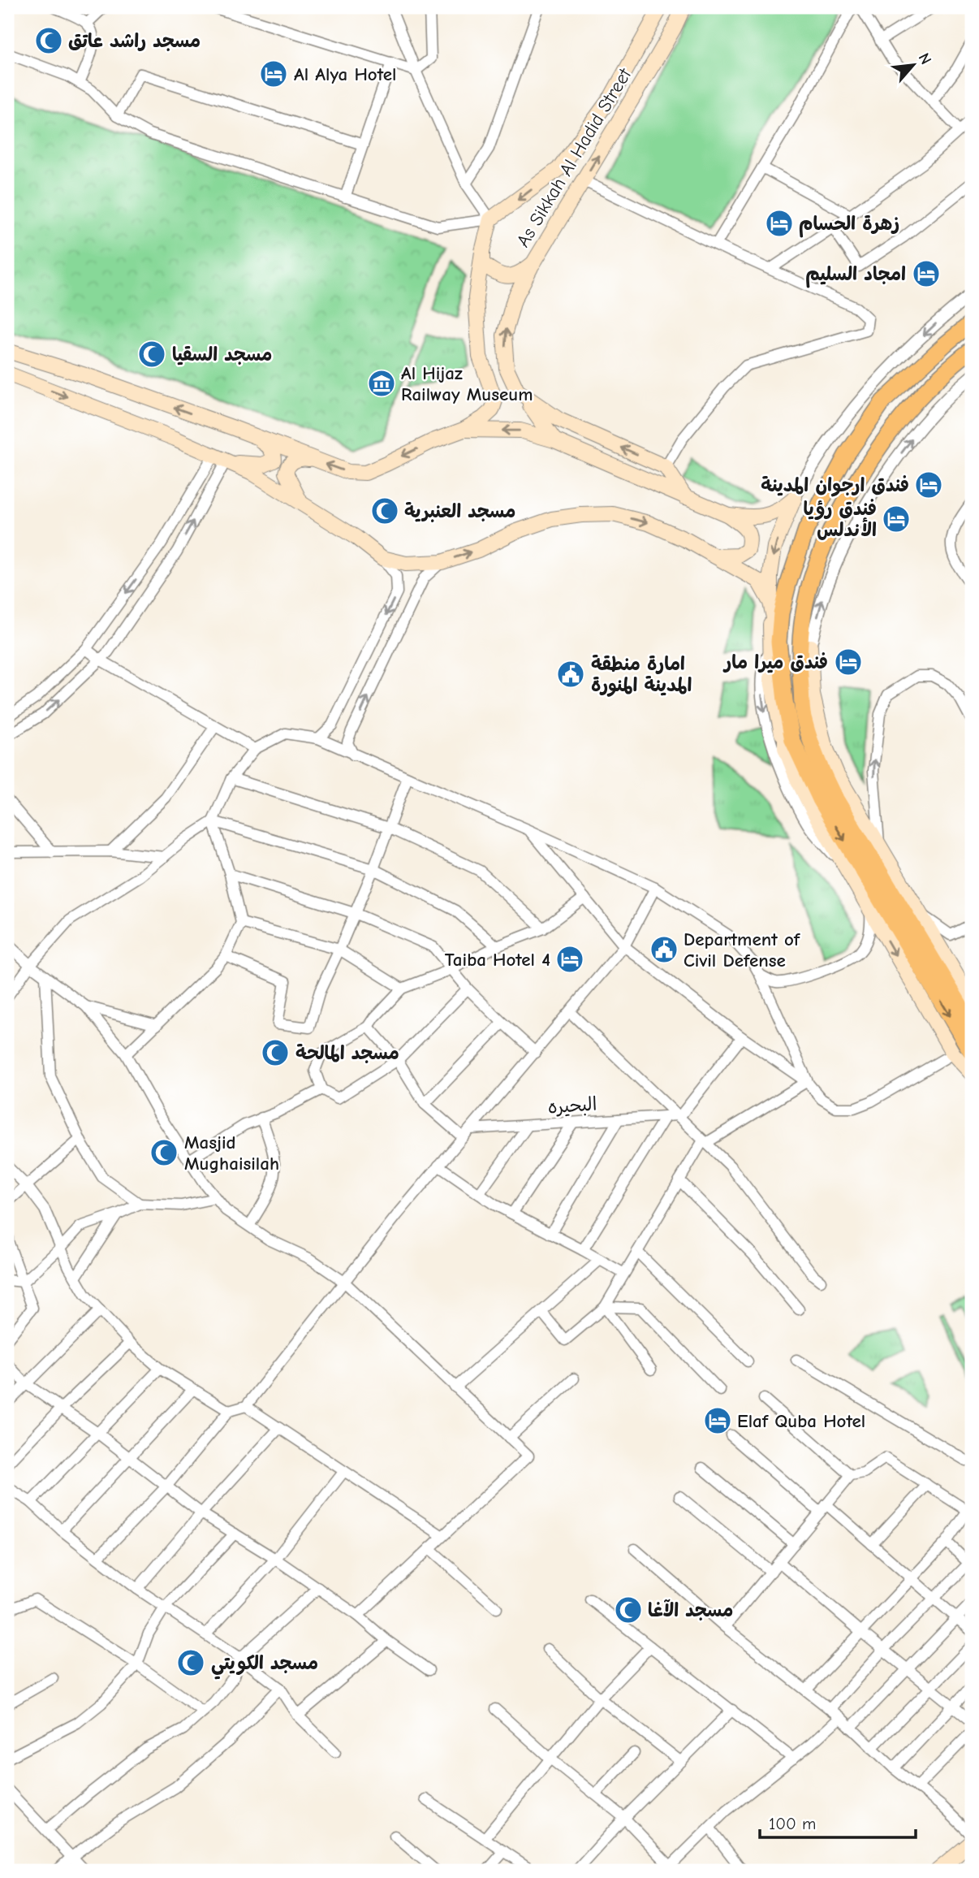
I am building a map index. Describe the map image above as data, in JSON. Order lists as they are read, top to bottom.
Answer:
{
  "streets": {
    "main road": ["As Sikkah Al Hadid Street"],
    "street": ["البحيره"]
  },
  "places": {
    "mosque": [
      "مسجد راشد عاتق",
      "مسجد السقيا",
      "مسجد العنبرية",
      "مسجد المالحة",
      "Masjid Mughaisilah",
      "مسجد الآغا",
      "مسجد الكويتي"
    ],
    "hotel": [
      "Al Alya Hotel",
      "زهرة الحسام",
      "امجاد السلیم",
      "فندق ارجوان المدينة",
      "فندق رؤيا الأندلس",
      "فندق ميرا مار",
      "Taiba Hotel 4",
      "Elaf Quba Hotel"
    ],
    "museum": ["Al Hijaz Railway Museum"],
    "public building": ["امارة منطقة المدينة المنورة", "Department of Civil Defense"]
  },
  "scale_bar": "100 m",
  "north": "top right"
}
